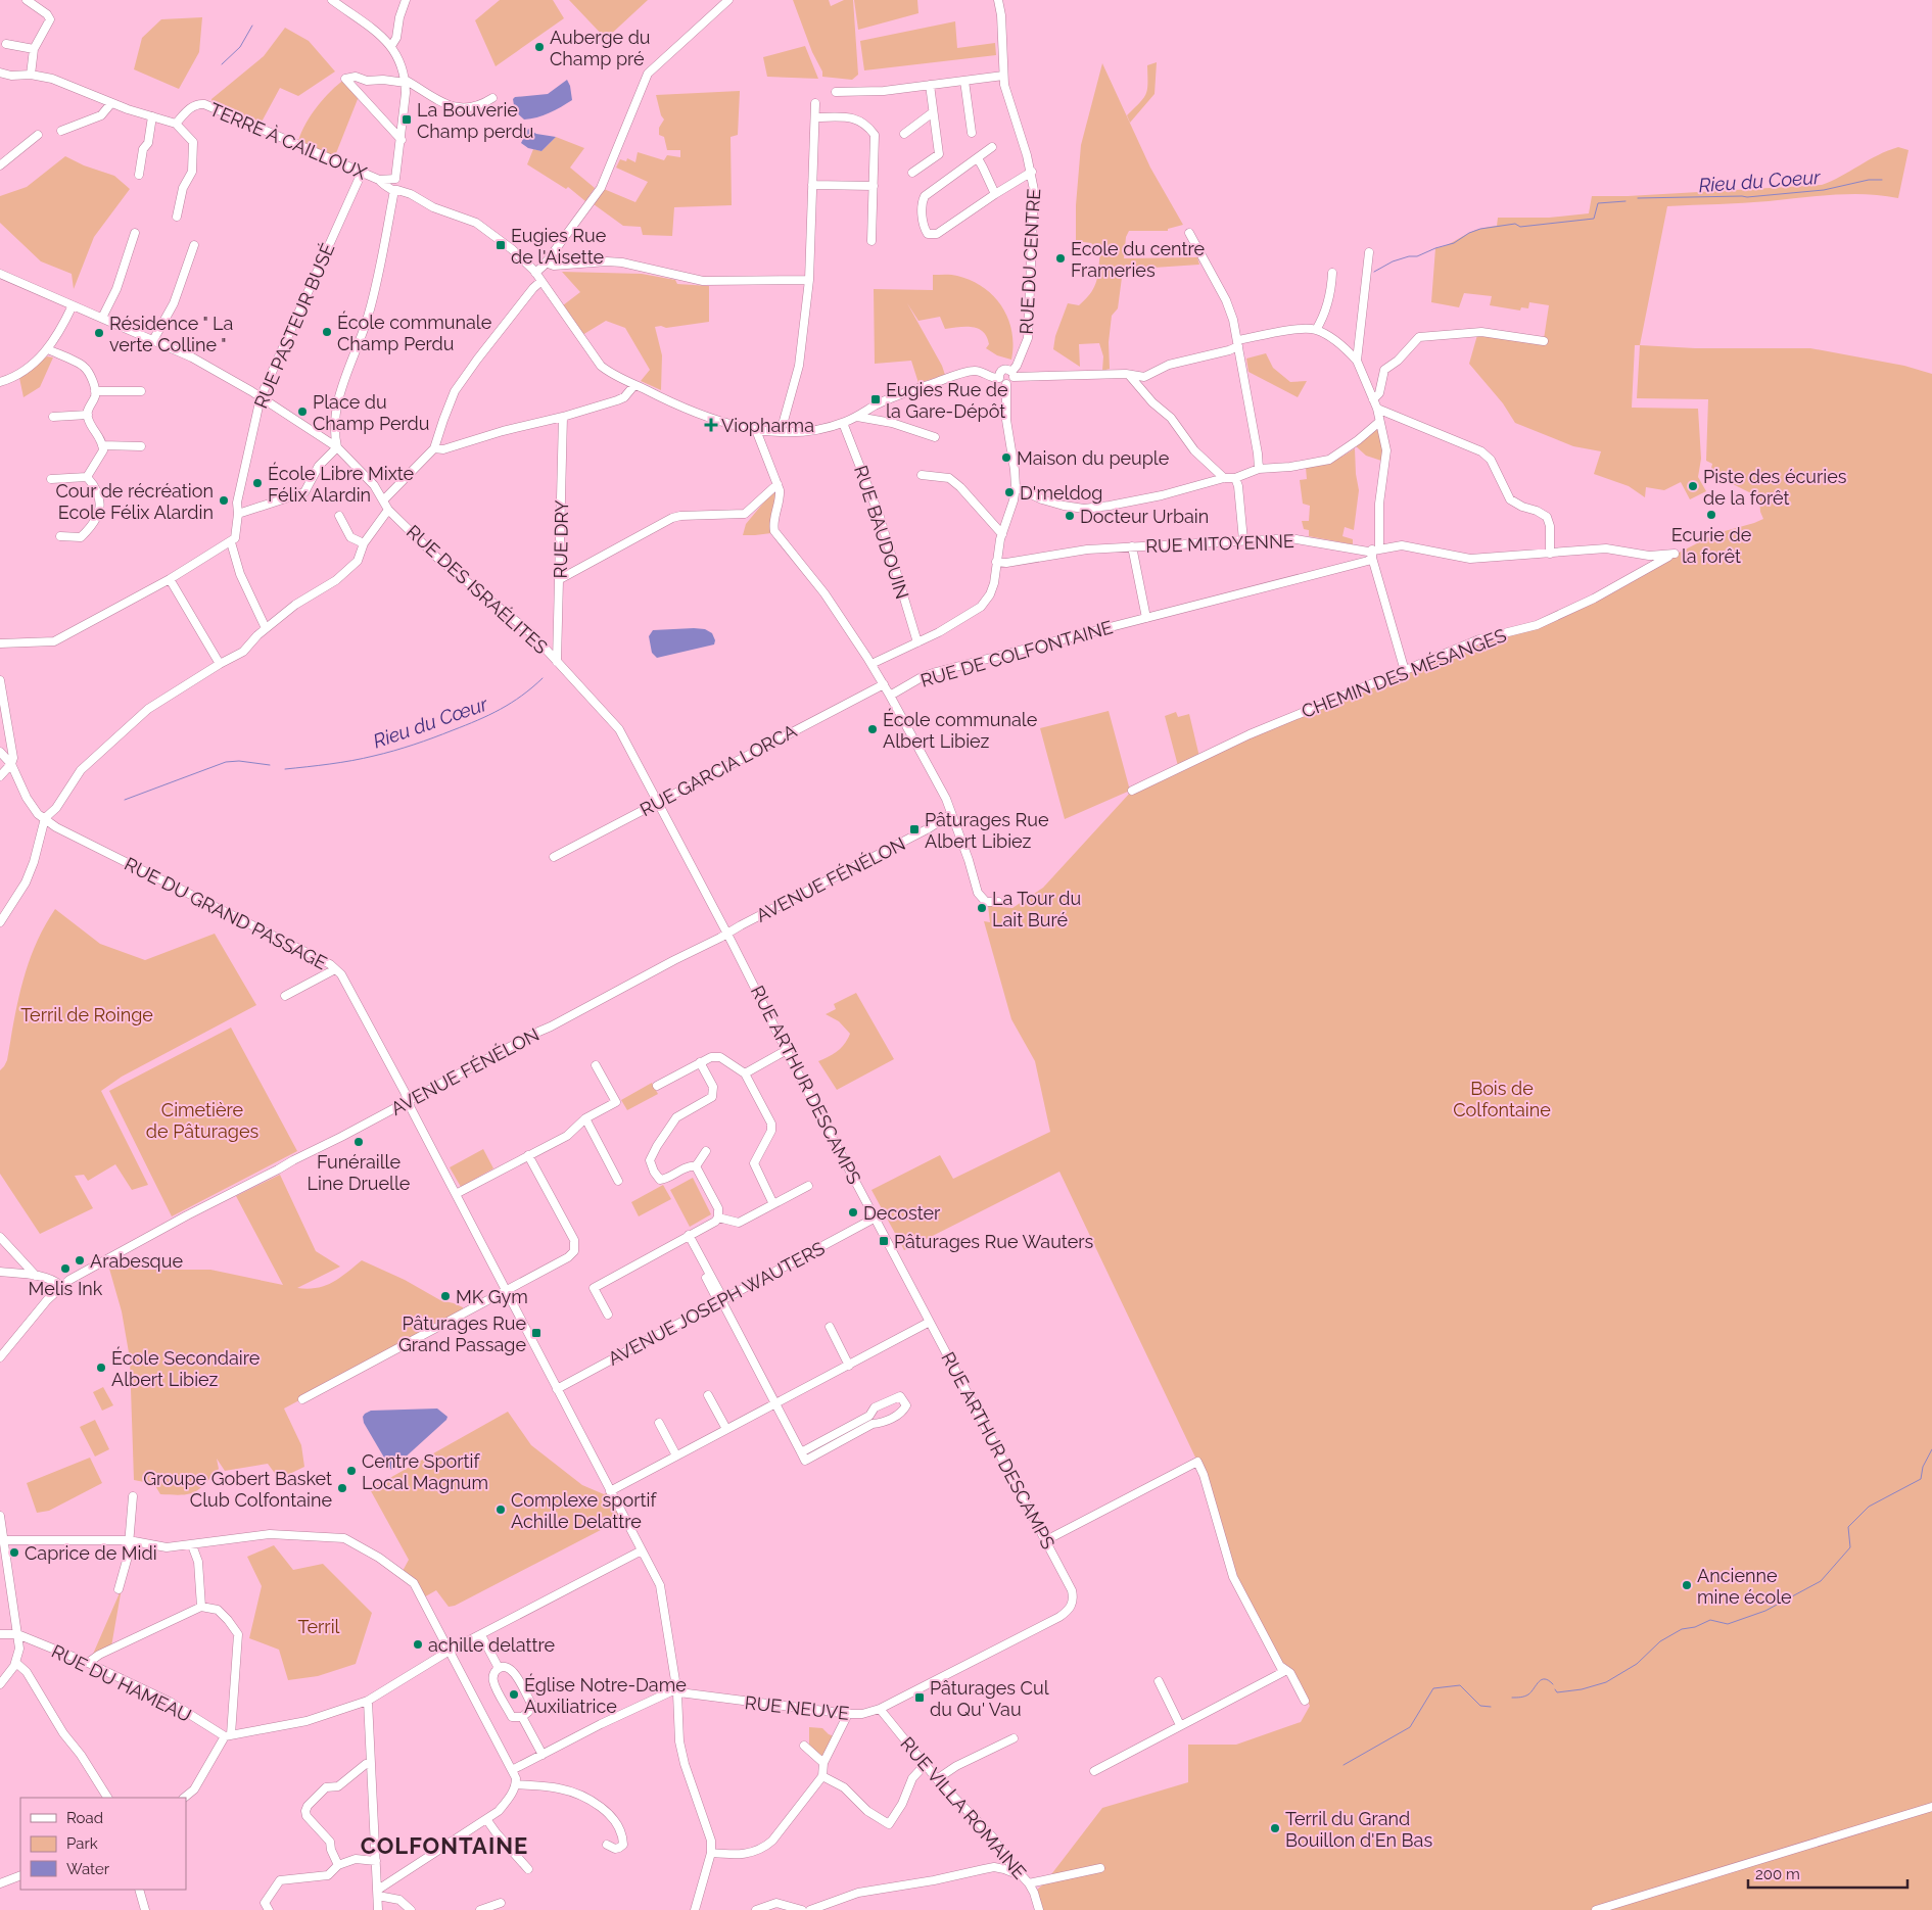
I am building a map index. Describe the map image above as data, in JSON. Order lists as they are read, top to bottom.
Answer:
{
  "streets": {
    "street": [
      "TERRE À CAILLOUX",
      "RUE DU CENTRE",
      "RUE PASTEUR BUSÉ",
      "RUE BAUDOUIN",
      "RUE DRY",
      "RUE MITOYENNE",
      "RUE DES ISRAÉLITES",
      "RUE DE COLFONTAINE",
      "CHEMIN DES MÉSANGES",
      "RUE GARCIA LORCA",
      "AVENUE FÉNÉLON",
      "RUE DU GRAND PASSAGE",
      "RUE ARTHUR DESCAMPS",
      "AVENUE JOSEPH WAUTERS",
      "RUE DU HAMEAU",
      "RUE NEUVE",
      "RUE VILLA ROMAINE"
    ]
  },
  "crossings": [
    ["TERRE À CAILLOUX", "RUE DU CENTRE"],
    ["TERRE À CAILLOUX", "RUE PASTEUR BUSÉ"],
    ["TERRE À CAILLOUX", "RUE BAUDOUIN"],
    ["RUE DRY", "RUE DES ISRAÉLITES"],
    ["RUE DRY", "RUE ARTHUR DESCAMPS"],
    ["RUE MITOYENNE", "RUE DE COLFONTAINE"],
    ["RUE MITOYENNE", "CHEMIN DES MÉSANGES"],
    ["RUE DES ISRAÉLITES", "RUE ARTHUR DESCAMPS"],
    ["RUE GARCIA LORCA", "RUE ARTHUR DESCAMPS"],
    ["AVENUE FÉNÉLON", "RUE DU GRAND PASSAGE"],
    ["AVENUE FÉNÉLON", "RUE ARTHUR DESCAMPS"],
    ["RUE DU GRAND PASSAGE", "AVENUE JOSEPH WAUTERS"],
    ["RUE DU GRAND PASSAGE", "RUE NEUVE"],
    ["RUE ARTHUR DESCAMPS", "AVENUE JOSEPH WAUTERS"],
    ["RUE ARTHUR DESCAMPS", "RUE NEUVE"],
    ["RUE NEUVE", "RUE VILLA ROMAINE"]
  ],
  "districts": ["COLFONTAINE"],
  "water": ["Rieu du Coeur", "Rieu du Cœur"],
  "parks": [
    "Terril de Roinge",
    "Bois de Colfontaine",
    "Cimetière de Pâturages",
    "Terril"
  ],
  "places": {
    "other": [
      "Auberge du Champ pré",
      "Ecole du centre Frameries",
      "École communale Champ Perdu",
      "Résidence \" La verte Colline \"",
      "Place du Champ Perdu",
      "Maison du peuple",
      "École Libre Mixte Félix Alardin",
      "Piste des écuries de la forêt",
      "D'meldog",
      "Cour de récréation Ecole Félix Alardin",
      "Ecurie de la forêt",
      "Docteur Urbain",
      "École communale Albert Libiez",
      "La Tour du Lait Buré",
      "Funéraille Line Druelle",
      "Decoster",
      "Arabesque",
      "Melis Ink",
      "MK Gym",
      "École Secondaire Albert Libiez",
      "Centre Sportif Local Magnum",
      "Groupe Gobert Basket Club Colfontaine",
      "Complexe sportif Achille Delattre",
      "Caprice de Midi",
      "Ancienne mine école",
      "achille delattre",
      "Église Notre-Dame Auxiliatrice",
      "Terril du Grand Bouillon d'En Bas"
    ],
    "transit": [
      "La Bouverie Champ perdu",
      "Eugies Rue de l'Aisette",
      "Eugies Rue de la Gare-Dépôt",
      "Pâturages Rue Albert Libiez",
      "Pâturages Rue Wauters",
      "Pâturages Rue Grand Passage",
      "Pâturages Cul du Qu' Vau"
    ],
    "health": ["Viopharma"]
  },
  "legend": ["Road", "Park", "Water"],
  "scale_bar": "200 m"
}
